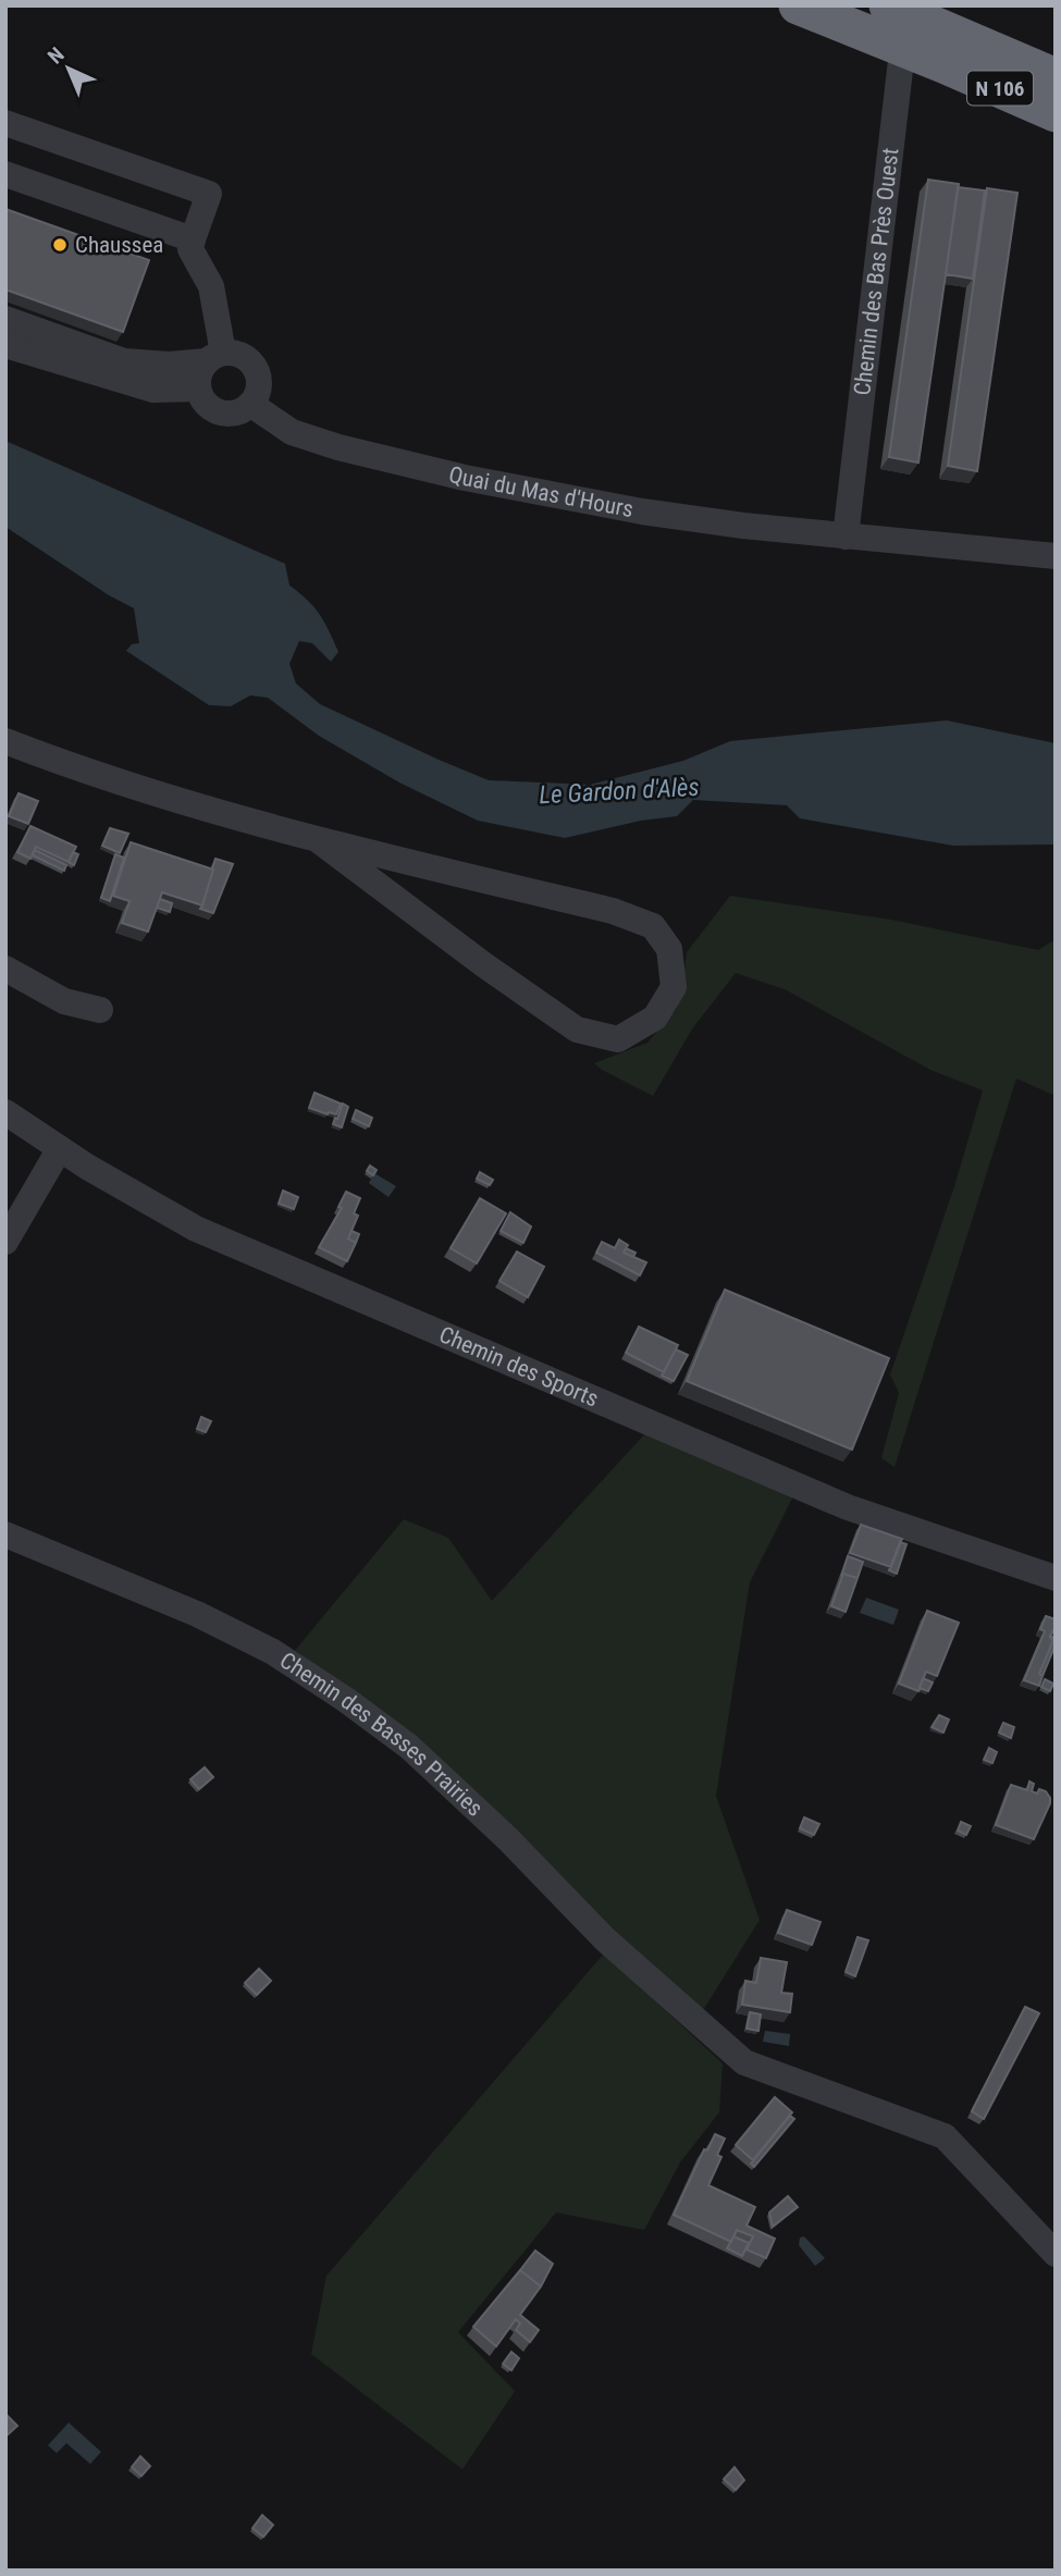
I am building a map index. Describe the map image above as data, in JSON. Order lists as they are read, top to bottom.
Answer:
{
  "streets": {
    "highway": ["N 106"],
    "street": [
      "Chemin des Bas Près Ouest",
      "Quai du Mas d'Hours",
      "Chemin des Sports",
      "Chemin des Basses Prairies"
    ]
  },
  "crossings": [
    ["Chemin des Bas Près Ouest", "Quai du Mas d'Hours"]
  ],
  "water": ["Le Gardon d'Alès"],
  "places": ["Chaussea"],
  "north": "top left"
}
